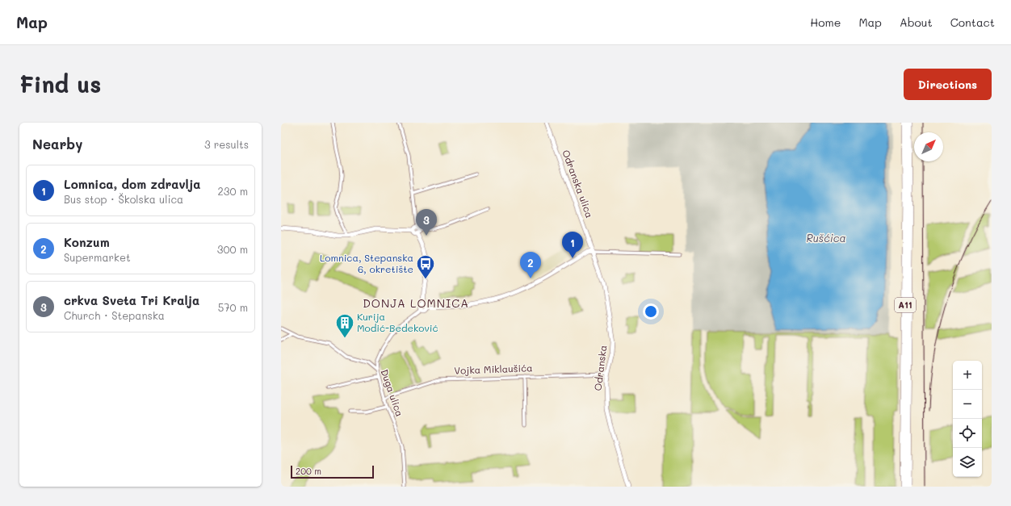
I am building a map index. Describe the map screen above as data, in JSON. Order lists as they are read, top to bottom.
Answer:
{
  "streets": {
    "highway": ["A11"],
    "street": [
      "Odranska ulica",
      "Odranska",
      "Vojka Miklaušića",
      "Duga ulica"
    ]
  },
  "crossings": [
    ["Odranska ulica", "Odranska"],
    ["Odranska", "Vojka Miklaušića"],
    ["Vojka Miklaušića", "Duga ulica"]
  ],
  "districts": ["DONJA LOMNICA"],
  "water": ["Rušćica"],
  "places": {
    "bus stop": ["Lomnica, Stepanska 6, okretište"],
    "building": ["Kurija Modić-Bedeković"]
  },
  "scale_bar": "200 m",
  "north": "top right",
  "page": {
    "header": "Map",
    "nav": [
      "Home",
      "Map",
      "About",
      "Contact"
    ],
    "buttons": "Directions",
    "title": "Find us",
    "heading": ["Nearby", "3 results"],
    "list": [
      {
        "mark": "1",
        "name": "Lomnica, dom zdravlja",
        "note": "Bus stop · Školska ulica",
        "value": "230 m"
      },
      {
        "mark": "2",
        "name": "Konzum",
        "note": "Supermarket",
        "value": "300 m"
      },
      {
        "mark": "3",
        "name": "crkva Sveta Tri Kralja",
        "note": "Church · Stepanska",
        "value": "570 m"
      }
    ],
    "pins": ["3", "1", "2"],
    "map_buttons": ["+", "−"],
    "scale": "200 m"
  }
}
